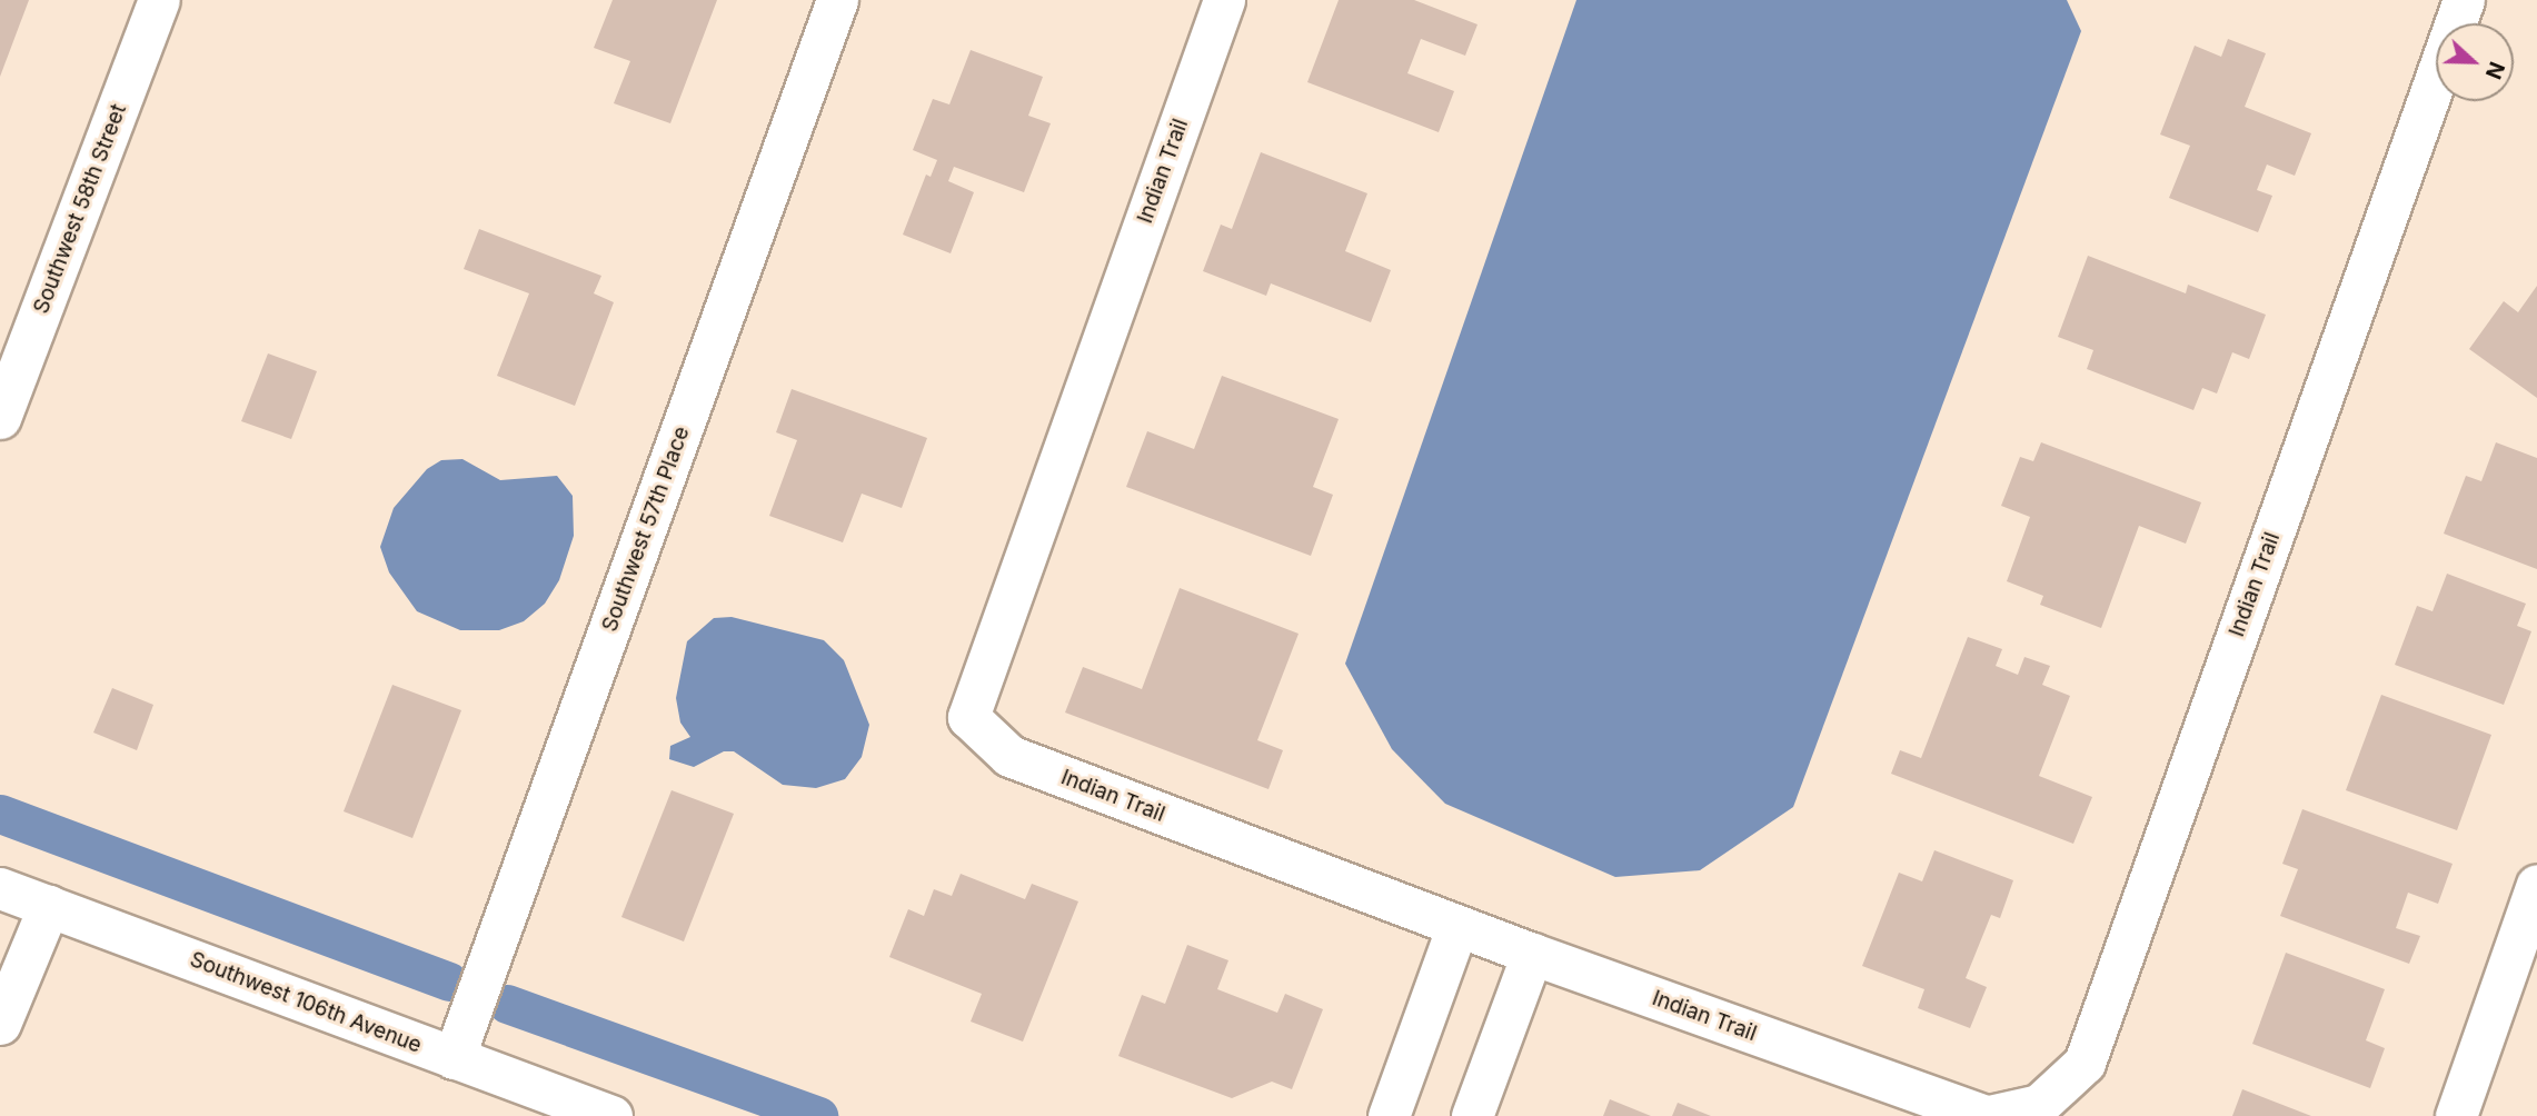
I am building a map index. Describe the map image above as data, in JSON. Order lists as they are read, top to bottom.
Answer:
{
  "streets": {
    "street": [
      "Indian Trail",
      "Southwest 58th Street",
      "Southwest 57th Place",
      "Southwest 106th Avenue"
    ]
  },
  "crossings": [
    ["Southwest 57th Place", "Southwest 106th Avenue"]
  ],
  "north": "right"
}
